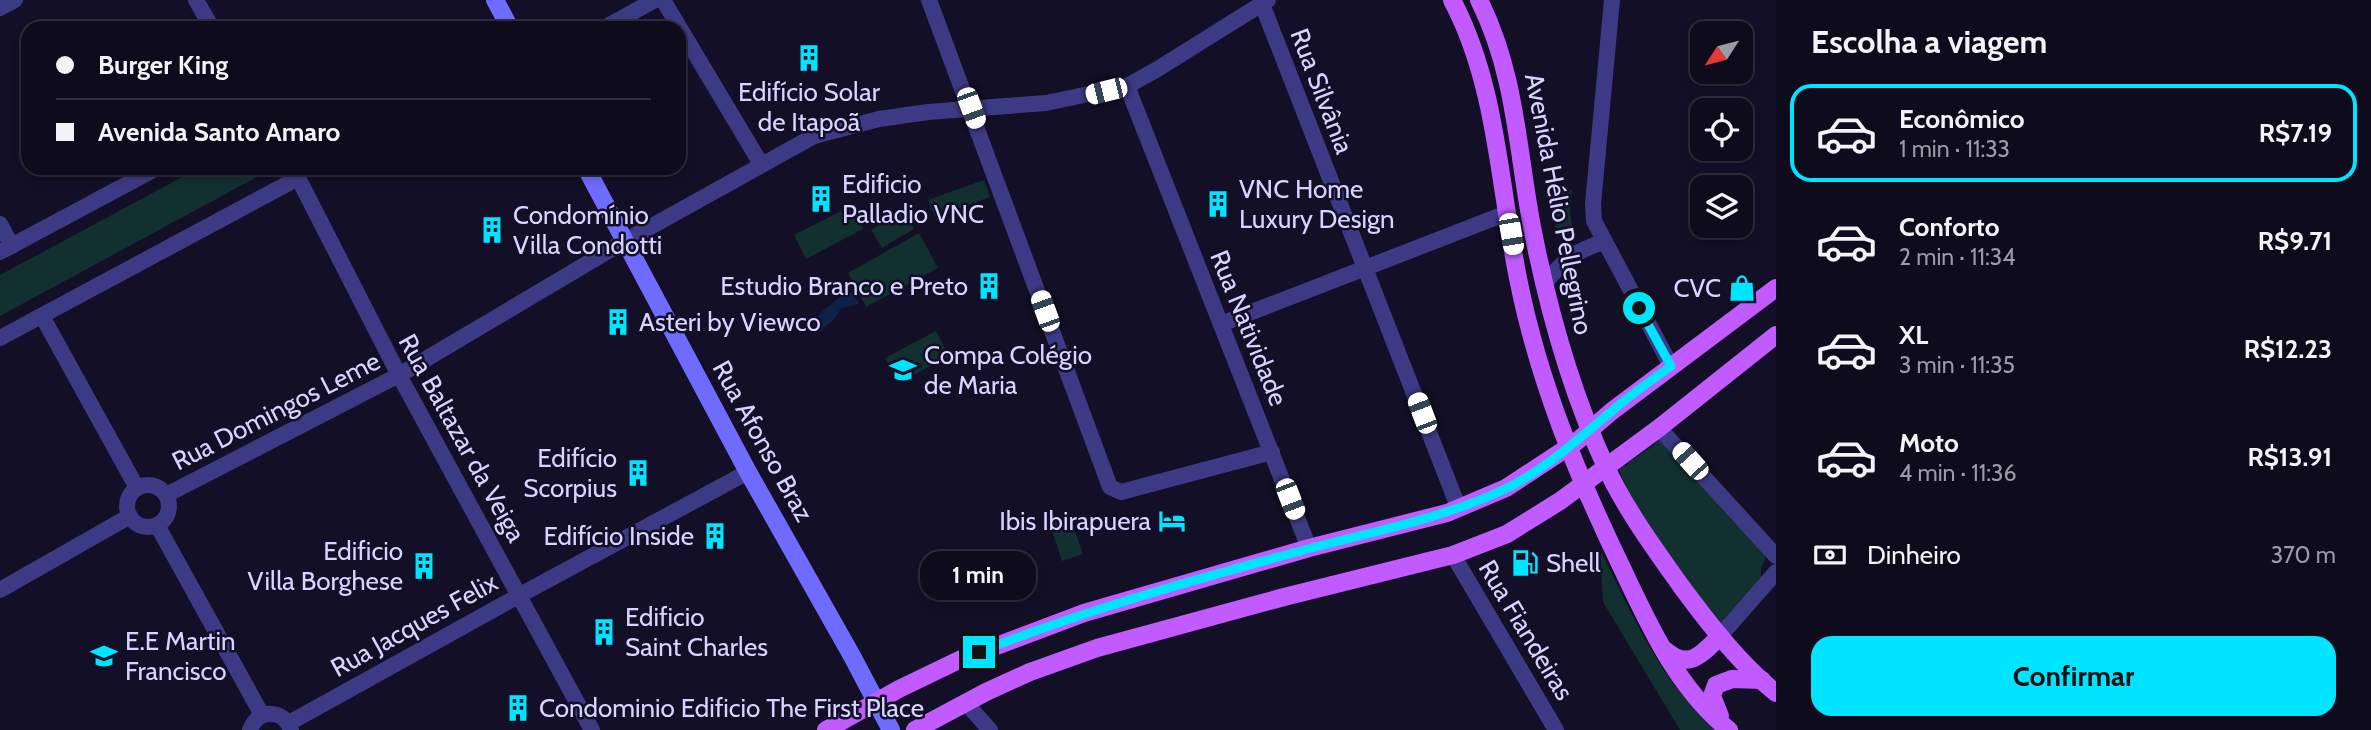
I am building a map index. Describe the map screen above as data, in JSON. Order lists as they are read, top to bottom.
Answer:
{
  "streets": {
    "main road": ["Avenida Hélio Pellegrino"],
    "street": [
      "Rua Silvânia",
      "Rua Natividade",
      "Rua Domingos Leme",
      "Rua Baltazar da Veiga",
      "Rua Afonso Braz",
      "Rua Jacques Felix",
      "Rua Fiandeiras"
    ]
  },
  "crossings": [
    ["Rua Silvânia", "Rua Domingos Leme"],
    ["Rua Natividade", "Rua Domingos Leme"],
    ["Rua Domingos Leme", "Rua Baltazar da Veiga"],
    ["Rua Domingos Leme", "Rua Afonso Braz"],
    ["Rua Baltazar da Veiga", "Rua Jacques Felix"],
    ["Rua Afonso Braz", "Rua Jacques Felix"]
  ],
  "places": {
    "building": [
      "Edifício Solar de Itapoã",
      "Edificio Palladio VNC",
      "VNC Home Luxury Design",
      "Condomínio Villa Condotti",
      "Estudio Branco e Preto",
      "Asteri by Viewco",
      "Edifício Scorpius",
      "Edifício Inside",
      "Edificio Villa Borghese",
      "Edificio Saint Charles",
      "Condominio Edificio The First Place"
    ],
    "shop": ["CVC"],
    "school or university": ["Compa Colégio de Maria", "E.E Martin Francisco"],
    "hotel": ["Ibis Ibirapuera"],
    "fuel station": ["Shell"]
  },
  "north": "bottom left",
  "page": {
    "heading": "Escolha a viagem",
    "banner": ["Burger King", "Avenida Santo Amaro"],
    "list": [
      {
        "name": "Econômico",
        "note": "1 min · 11:33",
        "value": "R$7.19"
      },
      {
        "name": "Conforto",
        "note": "2 min · 11:34",
        "value": "R$9.71"
      },
      {
        "name": "XL",
        "note": "3 min · 11:35",
        "value": "R$12.23"
      },
      {
        "name": "Moto",
        "note": "4 min · 11:36",
        "value": "R$13.91"
      }
    ],
    "pay": ["Dinheiro", "370 m"],
    "bubble": "1 min",
    "buttons": "Confirmar"
  }
}
